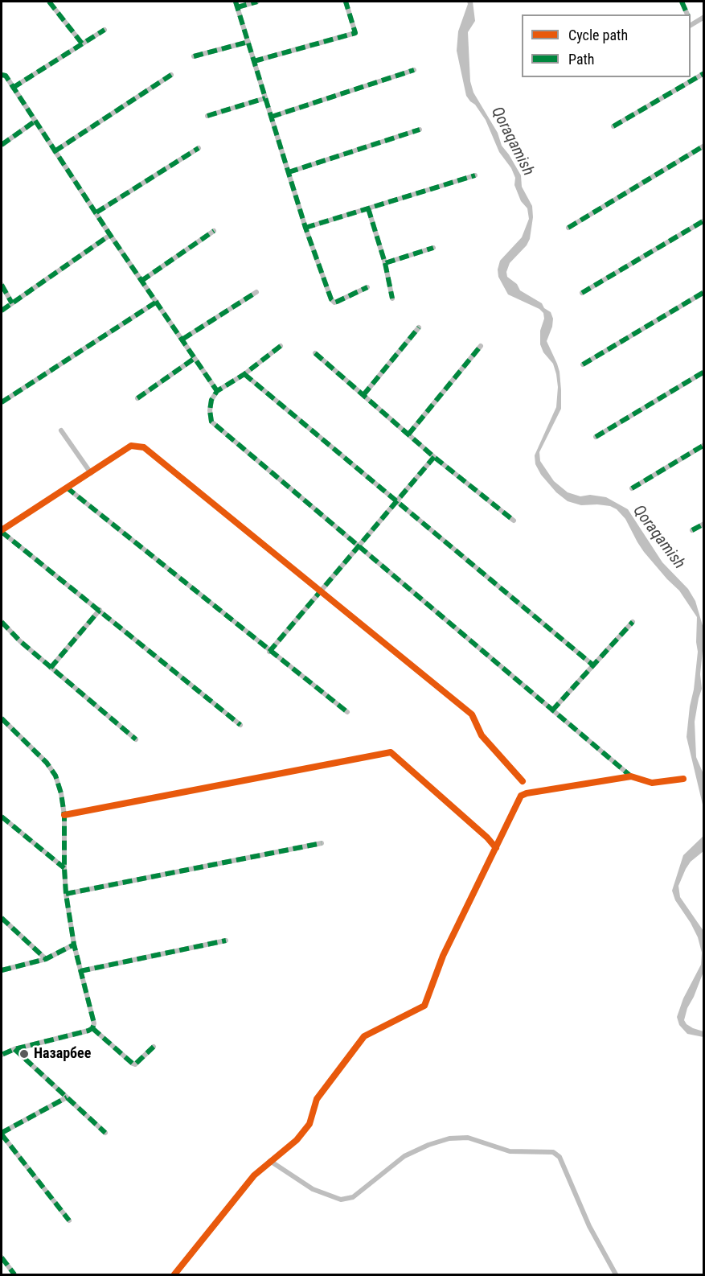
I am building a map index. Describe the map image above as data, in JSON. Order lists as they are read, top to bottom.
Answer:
{
  "water": ["Qoraqamish"],
  "places": ["Назарбее"],
  "legend": ["Cycle path", "Path"]
}
